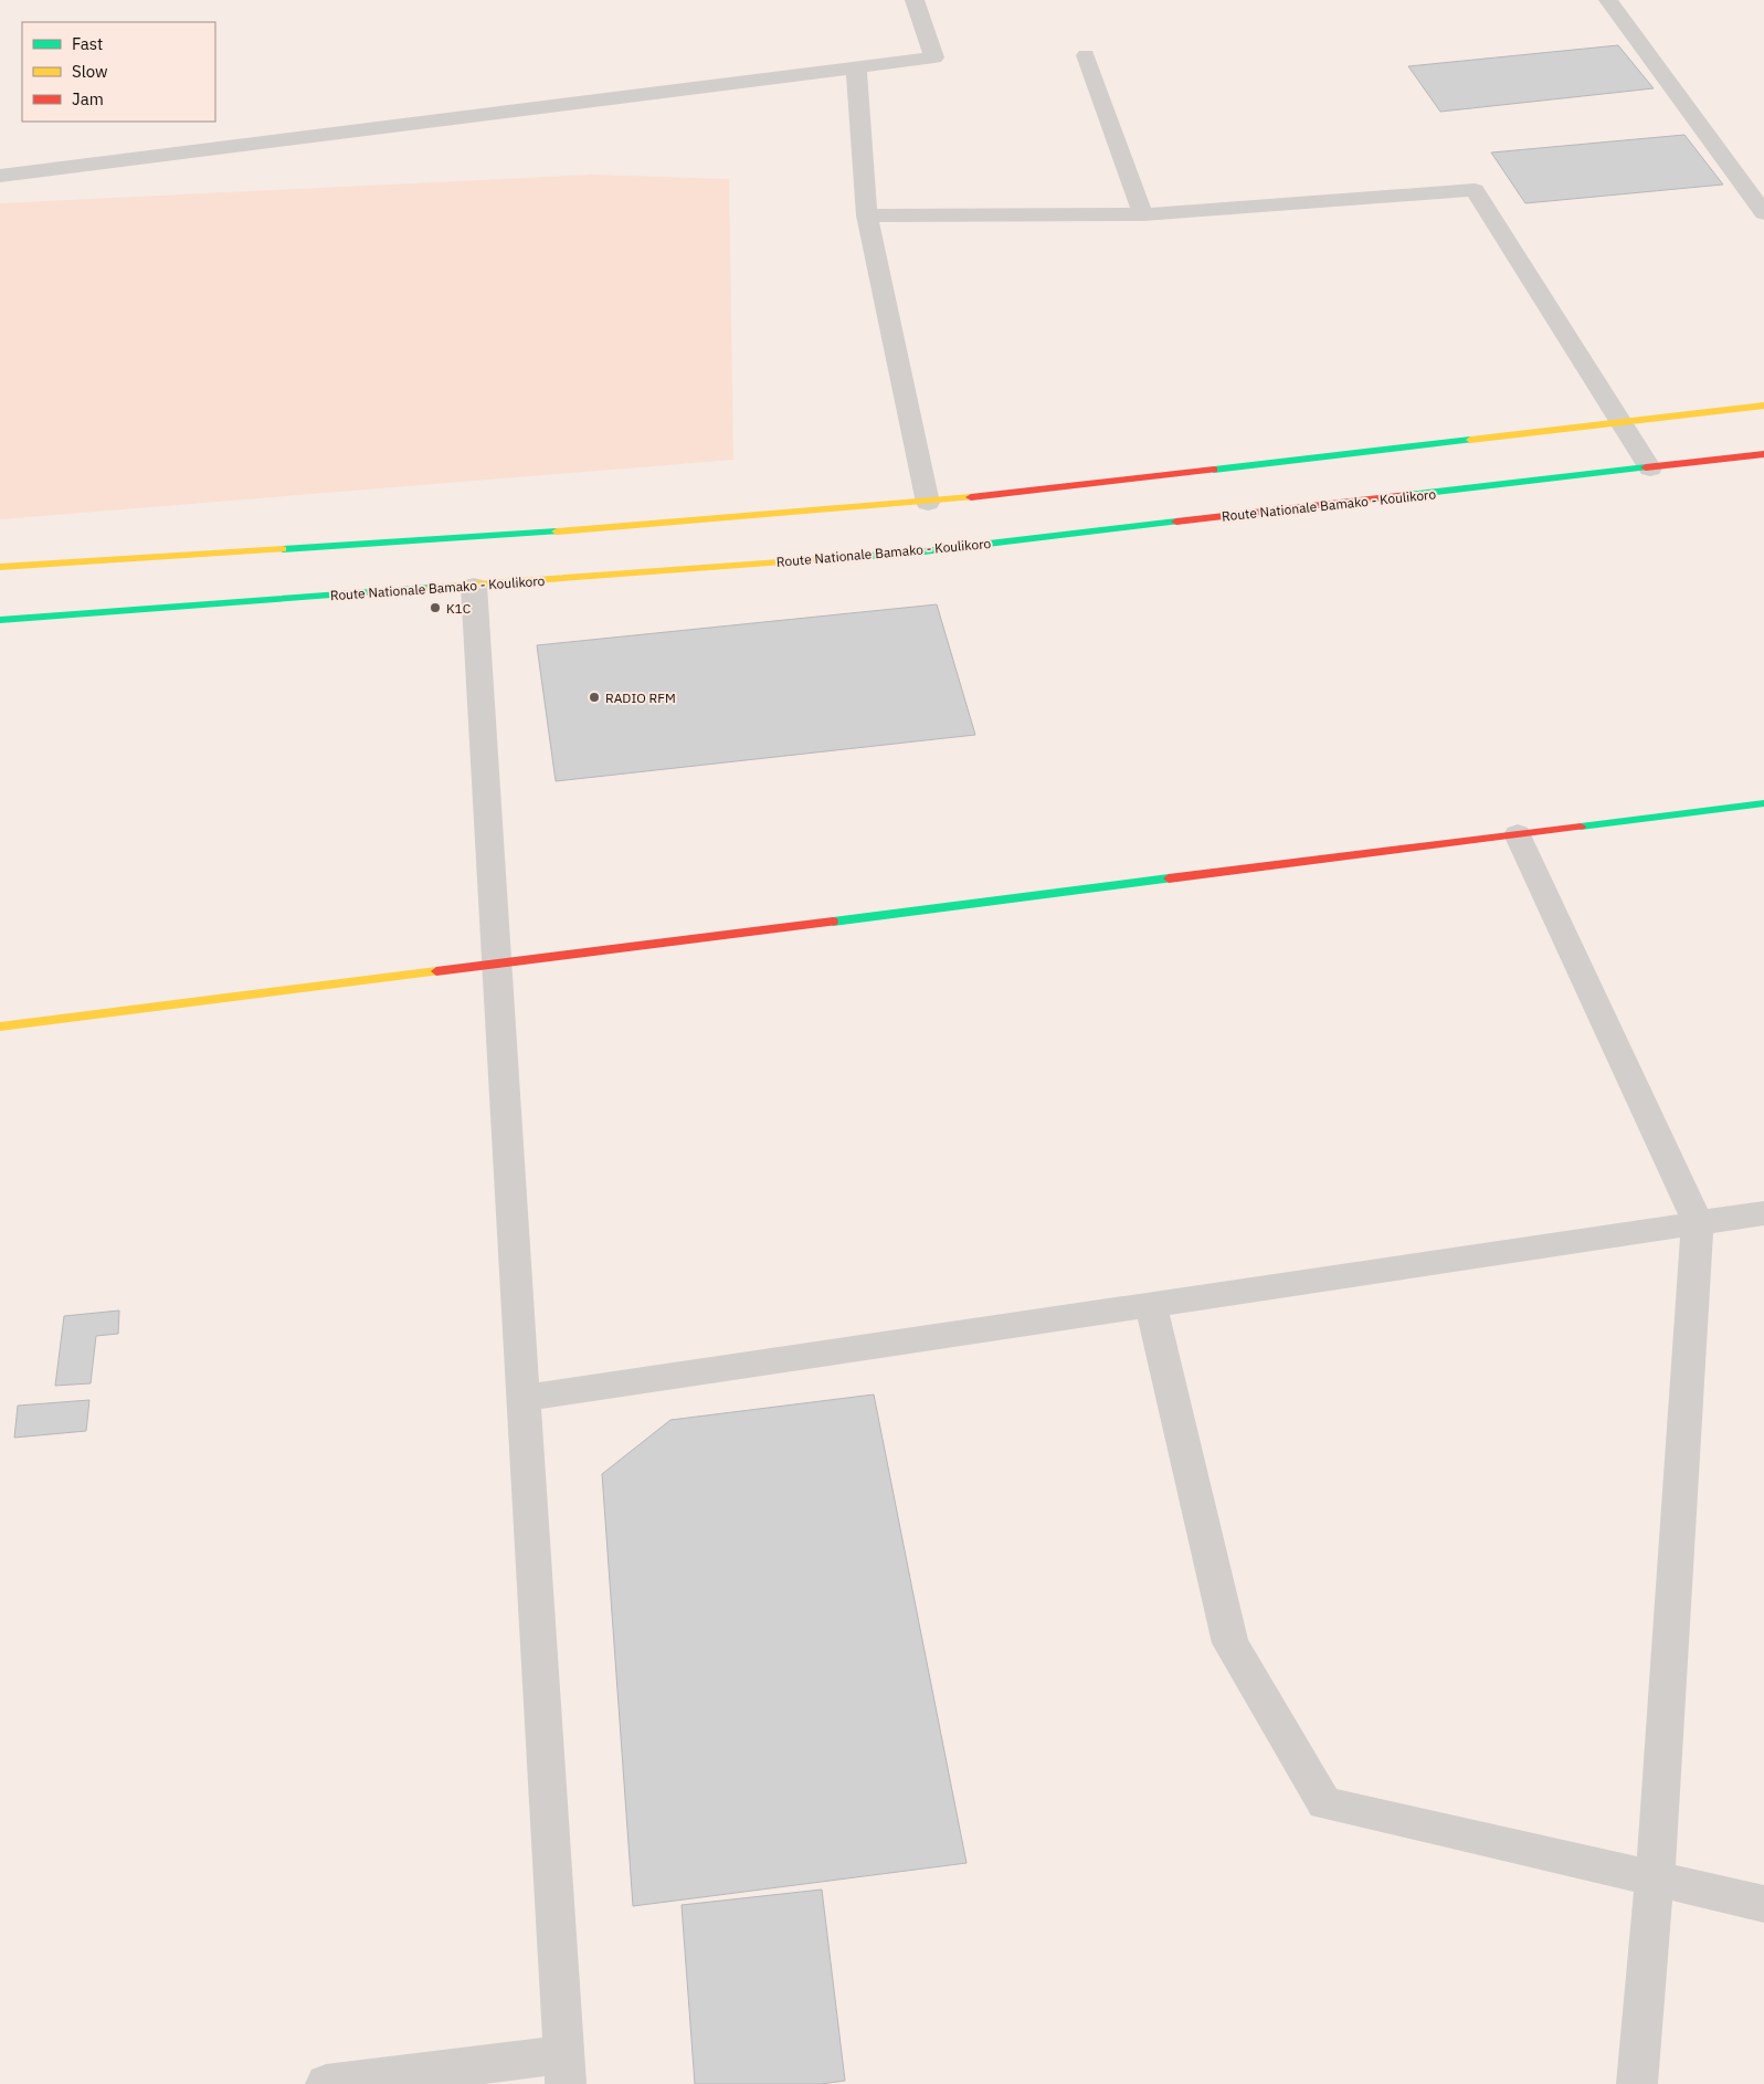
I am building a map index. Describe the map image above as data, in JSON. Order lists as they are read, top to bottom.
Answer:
{
  "streets": {
    "main road": ["Route Nationale Bamako - Koulikoro"]
  },
  "places": ["K1C", "RADIO RFM"],
  "legend": ["Fast", "Slow", "Jam"]
}
